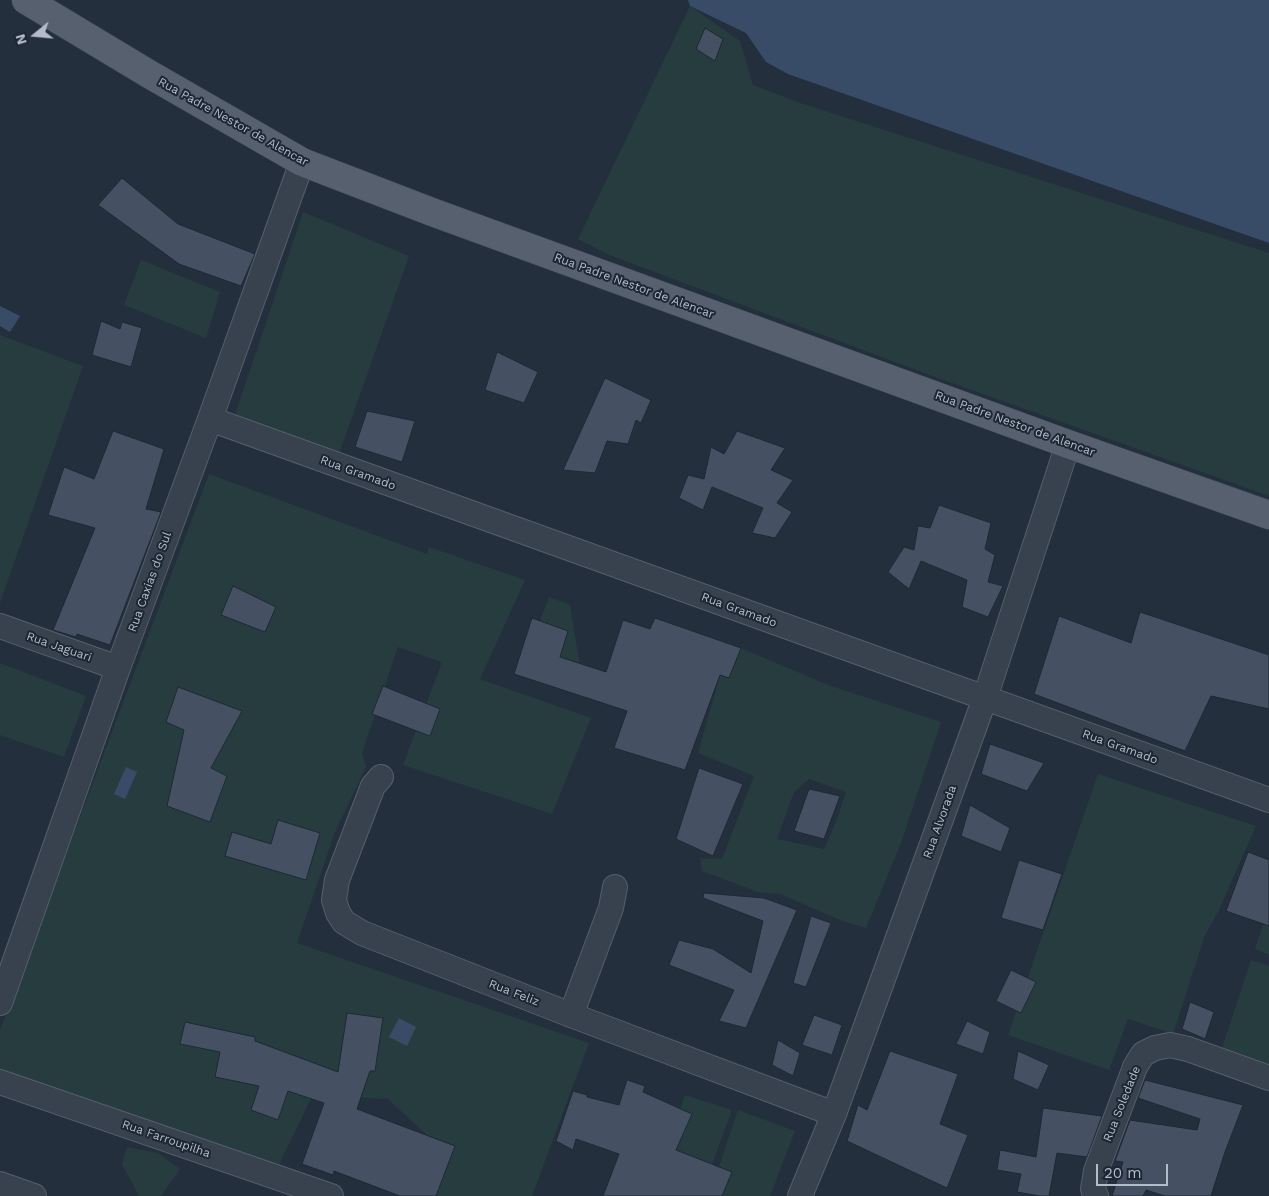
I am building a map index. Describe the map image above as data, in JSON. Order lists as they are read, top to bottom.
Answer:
{
  "streets": {
    "main road": ["Rua Padre Nestor de Alencar"],
    "street": [
      "Rua Gramado",
      "Rua Caxias do Sul",
      "Rua Jaguari",
      "Rua Alvorada",
      "Rua Feliz",
      "Rua Soledade",
      "Rua Farroupilha"
    ]
  },
  "crossings": [
    ["Rua Padre Nestor de Alencar", "Rua Caxias do Sul"],
    ["Rua Padre Nestor de Alencar", "Rua Alvorada"],
    ["Rua Gramado", "Rua Caxias do Sul"],
    ["Rua Gramado", "Rua Alvorada"],
    ["Rua Caxias do Sul", "Rua Jaguari"],
    ["Rua Alvorada", "Rua Feliz"]
  ],
  "scale_bar": "20 m",
  "north": "left"
}
